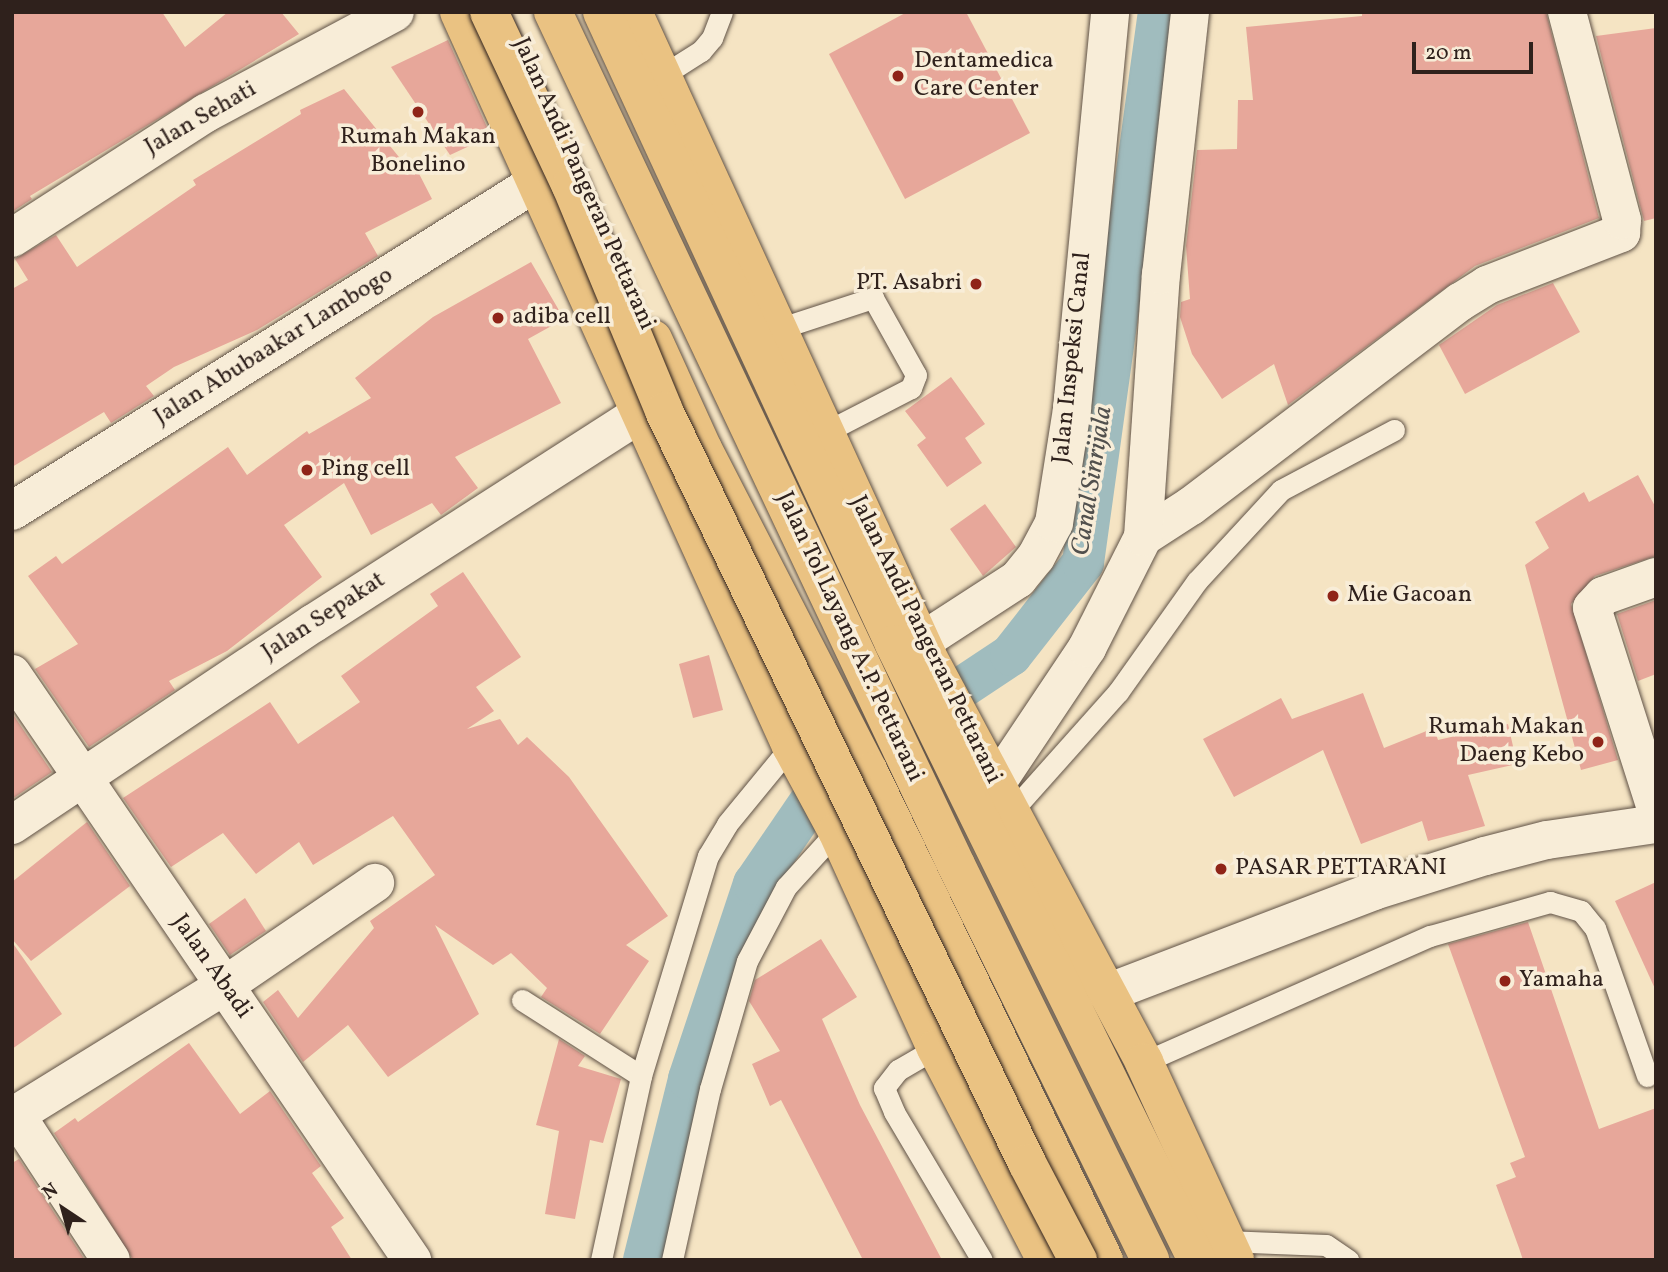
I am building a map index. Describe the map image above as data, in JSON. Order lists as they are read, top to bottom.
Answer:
{
  "streets": {
    "highway": ["Jalan Andi Pangeran Pettarani", "Jalan Tol Layang A.P. Pettarani"],
    "street": [
      "Jalan Sehati",
      "Jalan Abubaakar Lambogo",
      "Jalan Inspeksi Canal",
      "Jalan Sepakat",
      "Jalan Abadi"
    ]
  },
  "crossings": [
    ["Jalan Andi Pangeran Pettarani", "Jalan Abubaakar Lambogo"],
    ["Jalan Andi Pangeran Pettarani", "Jalan Inspeksi Canal"],
    ["Jalan Andi Pangeran Pettarani", "Jalan Sepakat"],
    ["Jalan Andi Pangeran Pettarani", "Jalan Tol Layang A.P. Pettarani"],
    ["Jalan Sepakat", "Jalan Abadi"]
  ],
  "water": ["Canal Sinrijala"],
  "places": [
    "Dentamedica Care Center",
    "Rumah Makan Bonelino",
    "PT. Asabri",
    "adiba cell",
    "Ping cell",
    "Mie Gacoan",
    "Rumah Makan Daeng Kebo",
    "PASAR PETTARANI",
    "Yamaha"
  ],
  "scale_bar": "20 m",
  "north": "top left"
}
